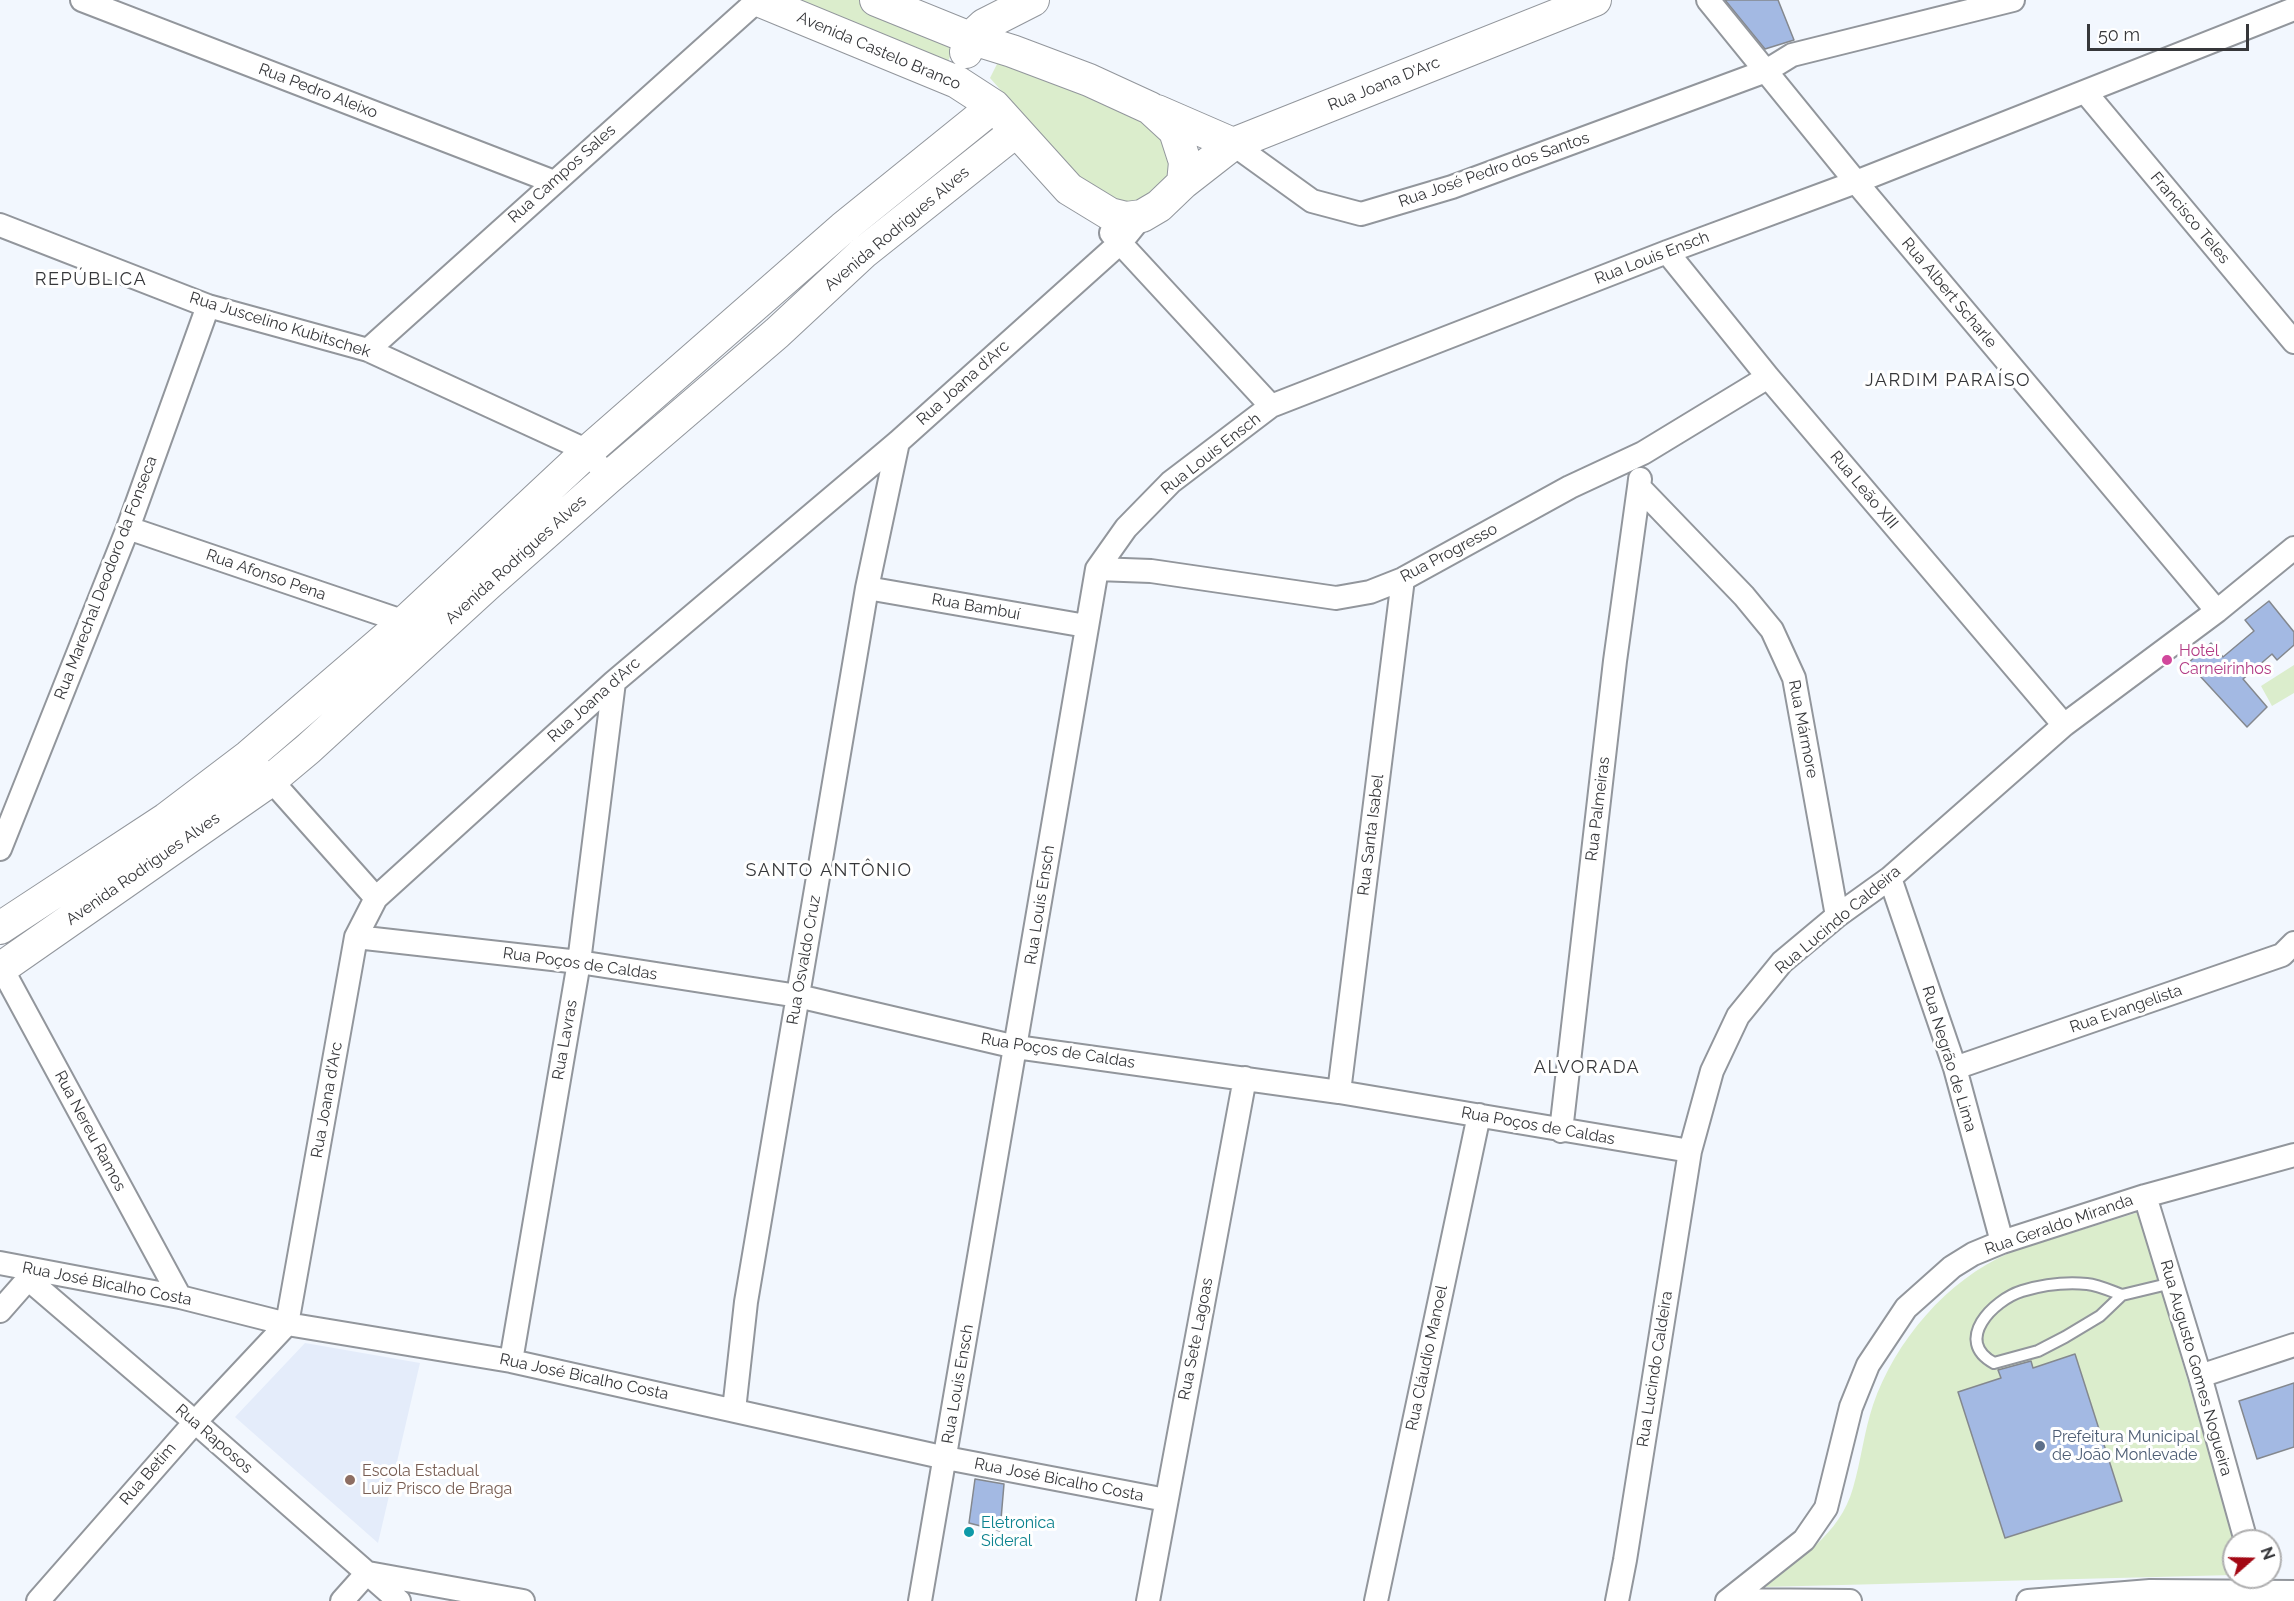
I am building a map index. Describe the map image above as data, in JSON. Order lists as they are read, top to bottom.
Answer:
{
  "streets": {
    "street": [
      "Avenida Castelo Branco",
      "Rua Joana D'Arc",
      "Rua Pedro Aleixo",
      "Rua José Pedro dos Santos",
      "Rua Campos Sales",
      "Francisco Teles",
      "Avenida Rodrigues Alves",
      "Rua Louis Ensch",
      "Rua Albert Scharle",
      "Rua Juscelino Kubitschek",
      "Rua Joana d'Arc",
      "Rua Leão XIII",
      "Rua Progresso",
      "Rua Afonso Pena",
      "Rua Marechal Deodoro da Fonseca",
      "Rua Bambuí",
      "Rua Mármore",
      "Rua Palmeiras",
      "Rua Santa Isabel",
      "Rua Lucindo Caldeira",
      "Rua Osvaldo Cruz",
      "Rua Poços de Caldas",
      "Rua Evangelista",
      "Rua Lavras",
      "Rua Negrão de Lima",
      "Rua Nereu Ramos",
      "Rua Geraldo Miranda",
      "Rua José Bicalho Costa",
      "Rua Sete Lagoas",
      "Rua Cláudio Manoel",
      "Rua Augusto Gomes Nogueira",
      "Rua Raposos",
      "Rua Betim"
    ]
  },
  "crossings": [
    ["Avenida Castelo Branco", "Rua Campos Sales"],
    ["Avenida Castelo Branco", "Avenida Rodrigues Alves"],
    ["Avenida Castelo Branco", "Rua Louis Ensch"],
    ["Avenida Castelo Branco", "Rua Joana d'Arc"],
    ["Rua Joana D'Arc", "Rua José Pedro dos Santos"],
    ["Rua Pedro Aleixo", "Rua Campos Sales"],
    ["Rua José Pedro dos Santos", "Rua Albert Scharle"],
    ["Rua Campos Sales", "Rua Juscelino Kubitschek"],
    ["Francisco Teles", "Rua Louis Ensch"],
    ["Avenida Rodrigues Alves", "Rua Juscelino Kubitschek"],
    ["Avenida Rodrigues Alves", "Rua Afonso Pena"],
    ["Avenida Rodrigues Alves", "Rua Nereu Ramos"],
    ["Rua Louis Ensch", "Rua Albert Scharle"],
    ["Rua Louis Ensch", "Rua Leão XIII"],
    ["Rua Louis Ensch", "Rua Progresso"],
    ["Rua Louis Ensch", "Rua Bambuí"],
    ["Rua Louis Ensch", "Rua Poços de Caldas"],
    ["Rua Louis Ensch", "Rua José Bicalho Costa"],
    ["Rua Albert Scharle", "Rua Lucindo Caldeira"],
    ["Rua Juscelino Kubitschek", "Rua Marechal Deodoro da Fonseca"],
    ["Rua Joana d'Arc", "Rua Osvaldo Cruz"],
    ["Rua Joana d'Arc", "Rua Poços de Caldas"],
    ["Rua Joana d'Arc", "Rua Lavras"],
    ["Rua Joana d'Arc", "Rua José Bicalho Costa"],
    ["Rua Joana d'Arc", "Rua Betim"],
    ["Rua Leão XIII", "Rua Progresso"],
    ["Rua Leão XIII", "Rua Lucindo Caldeira"],
    ["Rua Progresso", "Rua Santa Isabel"],
    ["Rua Afonso Pena", "Rua Marechal Deodoro da Fonseca"],
    ["Rua Bambuí", "Rua Osvaldo Cruz"],
    ["Rua Mármore", "Rua Palmeiras"],
    ["Rua Mármore", "Rua Lucindo Caldeira"],
    ["Rua Palmeiras", "Rua Poços de Caldas"],
    ["Rua Santa Isabel", "Rua Poços de Caldas"],
    ["Rua Lucindo Caldeira", "Rua Poços de Caldas"],
    ["Rua Lucindo Caldeira", "Rua Negrão de Lima"],
    ["Rua Osvaldo Cruz", "Rua Poços de Caldas"],
    ["Rua Osvaldo Cruz", "Rua José Bicalho Costa"],
    ["Rua Poços de Caldas", "Rua Lavras"],
    ["Rua Poços de Caldas", "Rua Sete Lagoas"],
    ["Rua Poços de Caldas", "Rua Cláudio Manoel"],
    ["Rua Evangelista", "Rua Negrão de Lima"],
    ["Rua Lavras", "Rua José Bicalho Costa"],
    ["Rua Negrão de Lima", "Rua Geraldo Miranda"],
    ["Rua Nereu Ramos", "Rua José Bicalho Costa"],
    ["Rua Geraldo Miranda", "Rua Augusto Gomes Nogueira"],
    ["Rua José Bicalho Costa", "Rua Sete Lagoas"],
    ["Rua José Bicalho Costa", "Rua Raposos"],
    ["Rua José Bicalho Costa", "Rua Betim"],
    ["Rua Raposos", "Rua Betim"]
  ],
  "districts": [
    "REPÚBLICA",
    "JARDIM PARAÍSO",
    "SANTO ANTÔNIO",
    "ALVORADA"
  ],
  "places": [
    "Hotel Carneirinhos",
    "Prefeitura Municipal de João Monlevade",
    "Escola Estadual Luiz Prisco de Braga",
    "Eletronica Sideral"
  ],
  "scale_bar": "50 m",
  "north": "right"
}
